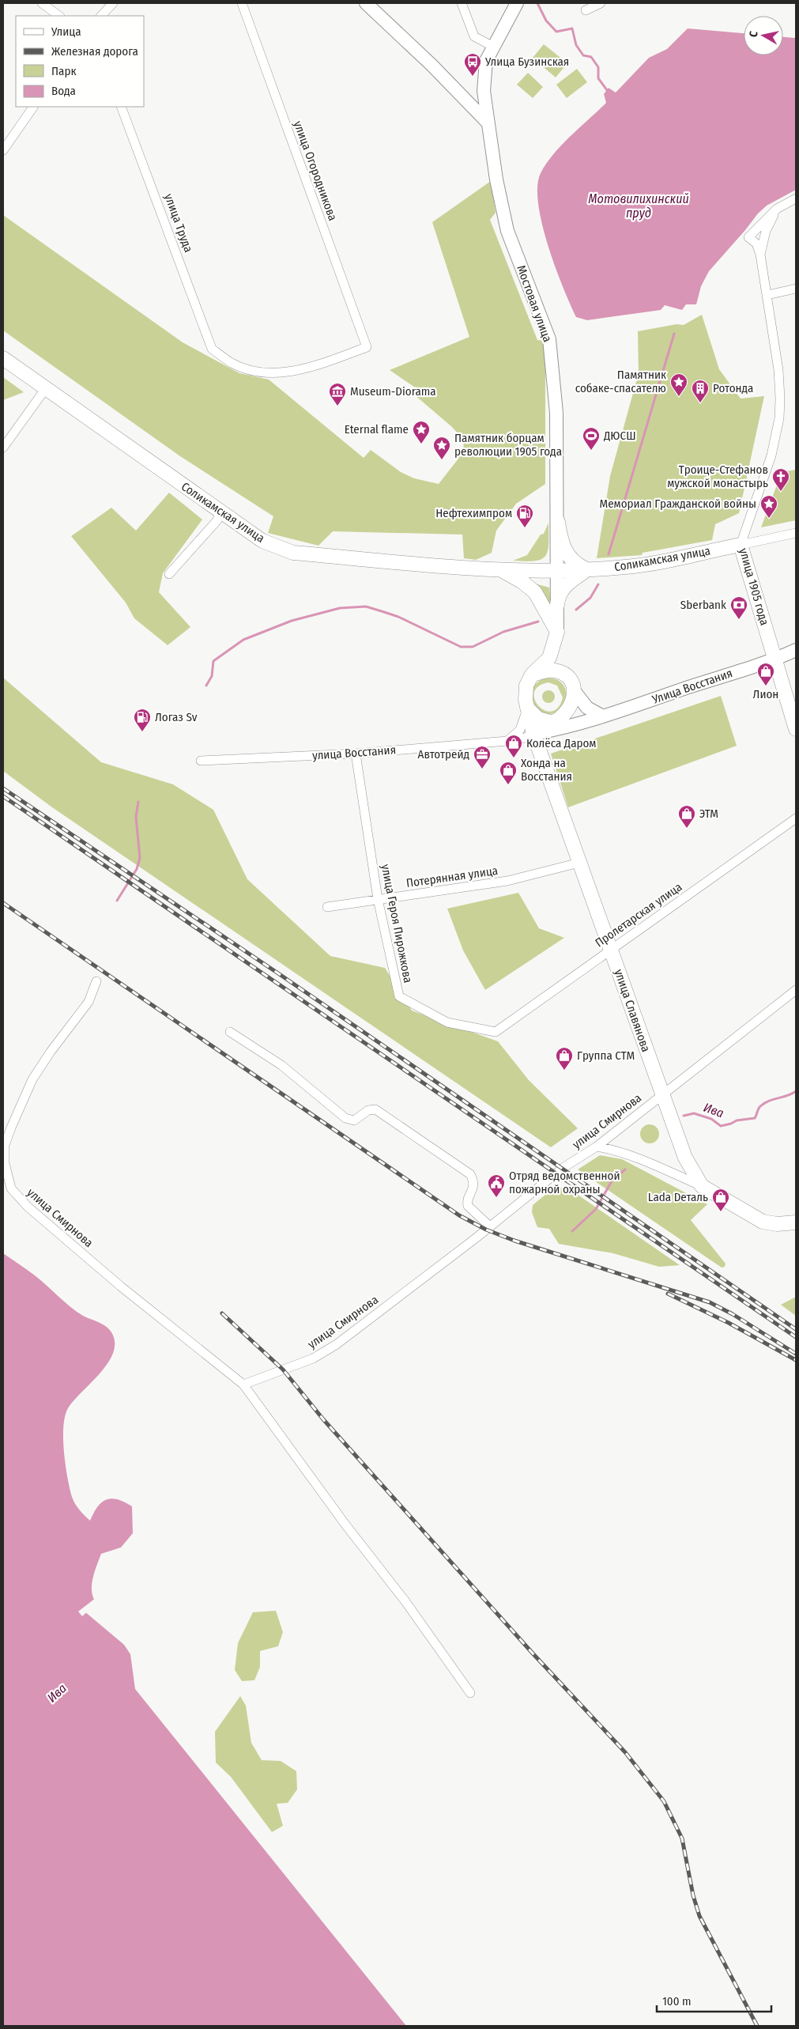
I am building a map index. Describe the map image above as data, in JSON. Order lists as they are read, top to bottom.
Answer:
{
  "streets": {
    "main road": [
      "Мостовая улица",
      "Соликамская улица",
      "улица 1905 года",
      "Улица Восстания",
      "улица Славянова"
    ],
    "street": [
      "улица Огородникова",
      "улица Труда",
      "улица Восстания",
      "Потерянная улица",
      "Пролетарская улица",
      "улица Героя Пирожкова",
      "улица Смирнова"
    ]
  },
  "crossings": [
    ["улица Огородникова", "улица Труда"],
    ["Мостовая улица", "Соликамская улица"],
    ["Мостовая улица", "улица Восстания"],
    ["Мостовая улица", "улица Славянова"],
    ["Соликамская улица", "улица 1905 года"],
    ["улица 1905 года", "Улица Восстания"],
    ["улица Восстания", "улица Героя Пирожкова"],
    ["улица Восстания", "улица Славянова"],
    ["Потерянная улица", "улица Героя Пирожкова"],
    ["Потерянная улица", "улица Славянова"],
    ["Пролетарская улица", "улица Героя Пирожкова"],
    ["Пролетарская улица", "улица Славянова"],
    ["улица Славянова", "улица Смирнова"]
  ],
  "water": ["Мотовилихинский пруд", "Ива"],
  "places": {
    "bus stop": ["Улица Бузинская"],
    "place": [
      "Памятник собаке-спасателю",
      "Eternal flame",
      "Памятник борцам революции 1905 года",
      "Мемориал Гражданской войны"
    ],
    "building": ["Ротонда"],
    "museum": ["Museum-Diorama"],
    "sports": ["ДЮСШ"],
    "church": ["Троице-Стефанов мужской монастырь"],
    "fuel station": ["Нефтехимпром", "Логаз Sv"],
    "bank": ["Sberbank"],
    "shop": [
      "Лион",
      "Колёса Даром",
      "Хонда на Восстания",
      "ЭТМ",
      "Группа СТМ",
      "Lada Dеталь"
    ],
    "office": ["Автотрейд"],
    "public building": ["Отряд ведомственной пожарной охраны"]
  },
  "legend": [
    "Улица",
    "Железная дорога",
    "Парк",
    "Вода"
  ],
  "scale_bar": "100 m",
  "north": "left"
}
